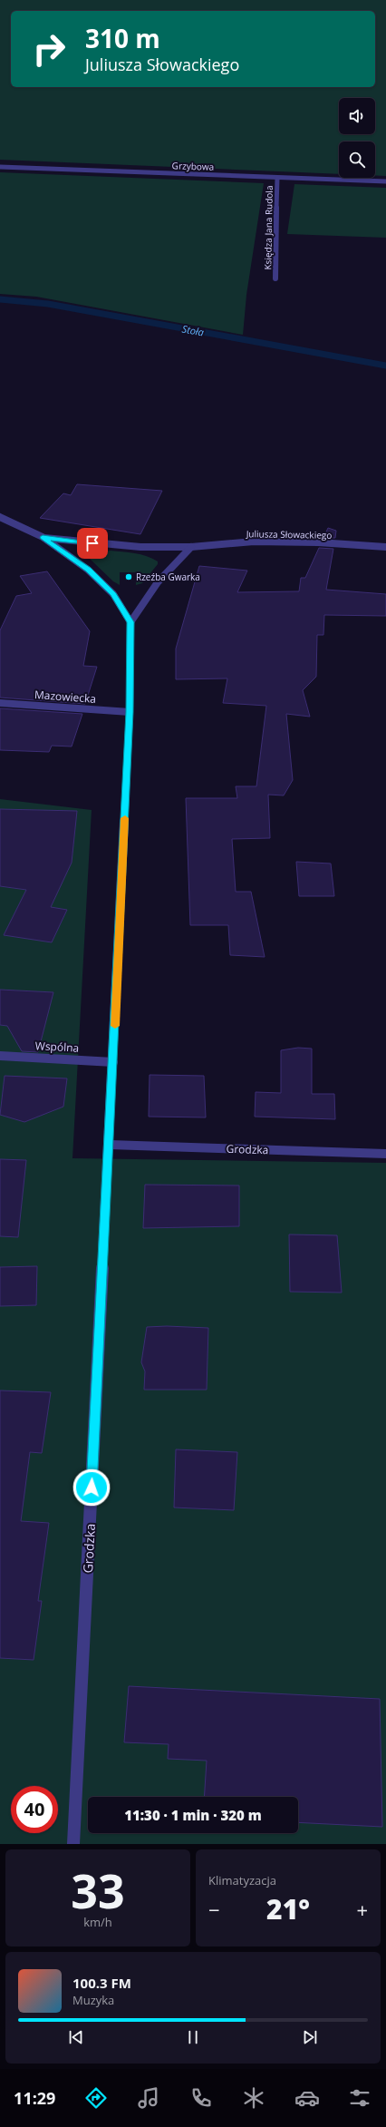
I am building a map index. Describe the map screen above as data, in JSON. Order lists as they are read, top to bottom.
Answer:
{
  "streets": {
    "street": [
      "Grzybowa",
      "Księdza Jana Rudola",
      "Juliusza Słowackiego",
      "Mazowiecka",
      "Wspólna",
      "Grodzka"
    ]
  },
  "crossings": [
    ["Grzybowa", "Księdza Jana Rudola"],
    ["Mazowiecka", "Grodzka"],
    ["Wspólna", "Grodzka"]
  ],
  "water": ["Stoła"],
  "places": ["Rzeźba Gwarka"],
  "page": {
    "turn": ["310 m", "Juliusza Słowackiego"],
    "limit": "40",
    "trip": "11:30 · 1 min · 320 m",
    "tile": [
      ["33", "km/h"],
      "Klimatyzacja"
    ],
    "heat": ["−", "21°", "+"],
    "song": ["100.3 FM", "Muzyka"],
    "tabs": "11:29"
  }
}
